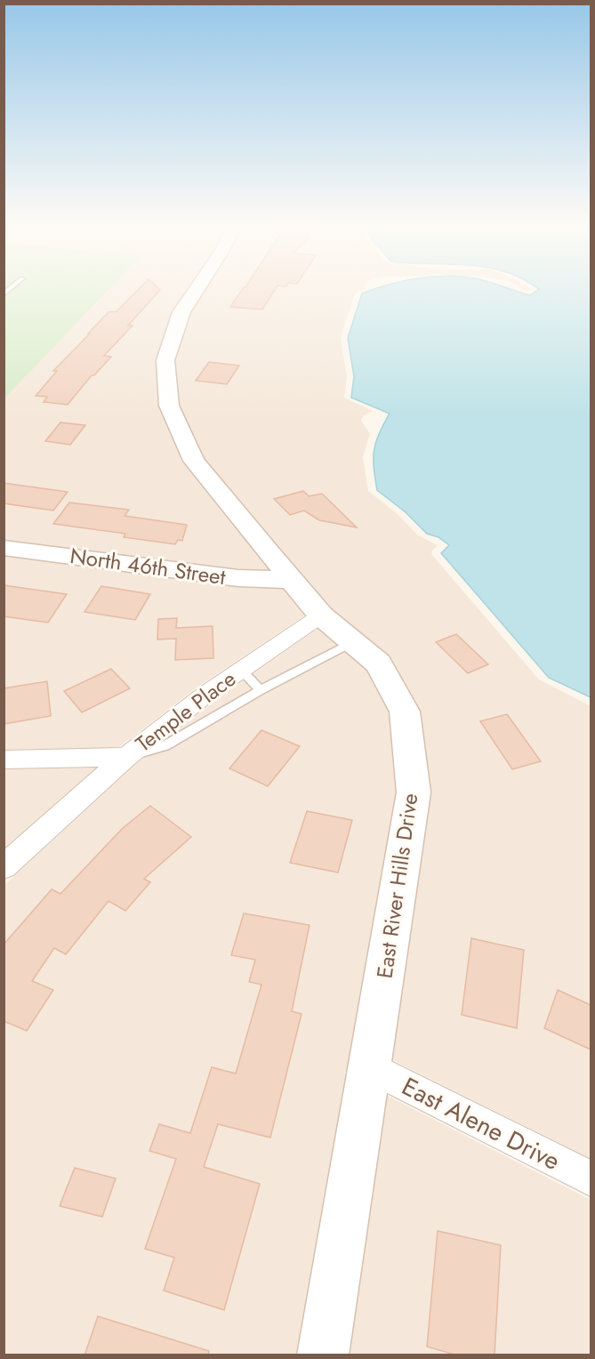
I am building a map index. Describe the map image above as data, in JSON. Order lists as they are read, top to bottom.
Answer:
{
  "streets": {
    "street": [
      "North 46th Street",
      "Temple Place",
      "East River Hills Drive",
      "East Alene Drive"
    ]
  },
  "crossings": [
    ["North 46th Street", "East River Hills Drive"],
    ["Temple Place", "East River Hills Drive"],
    ["East River Hills Drive", "East Alene Drive"]
  ]
}
